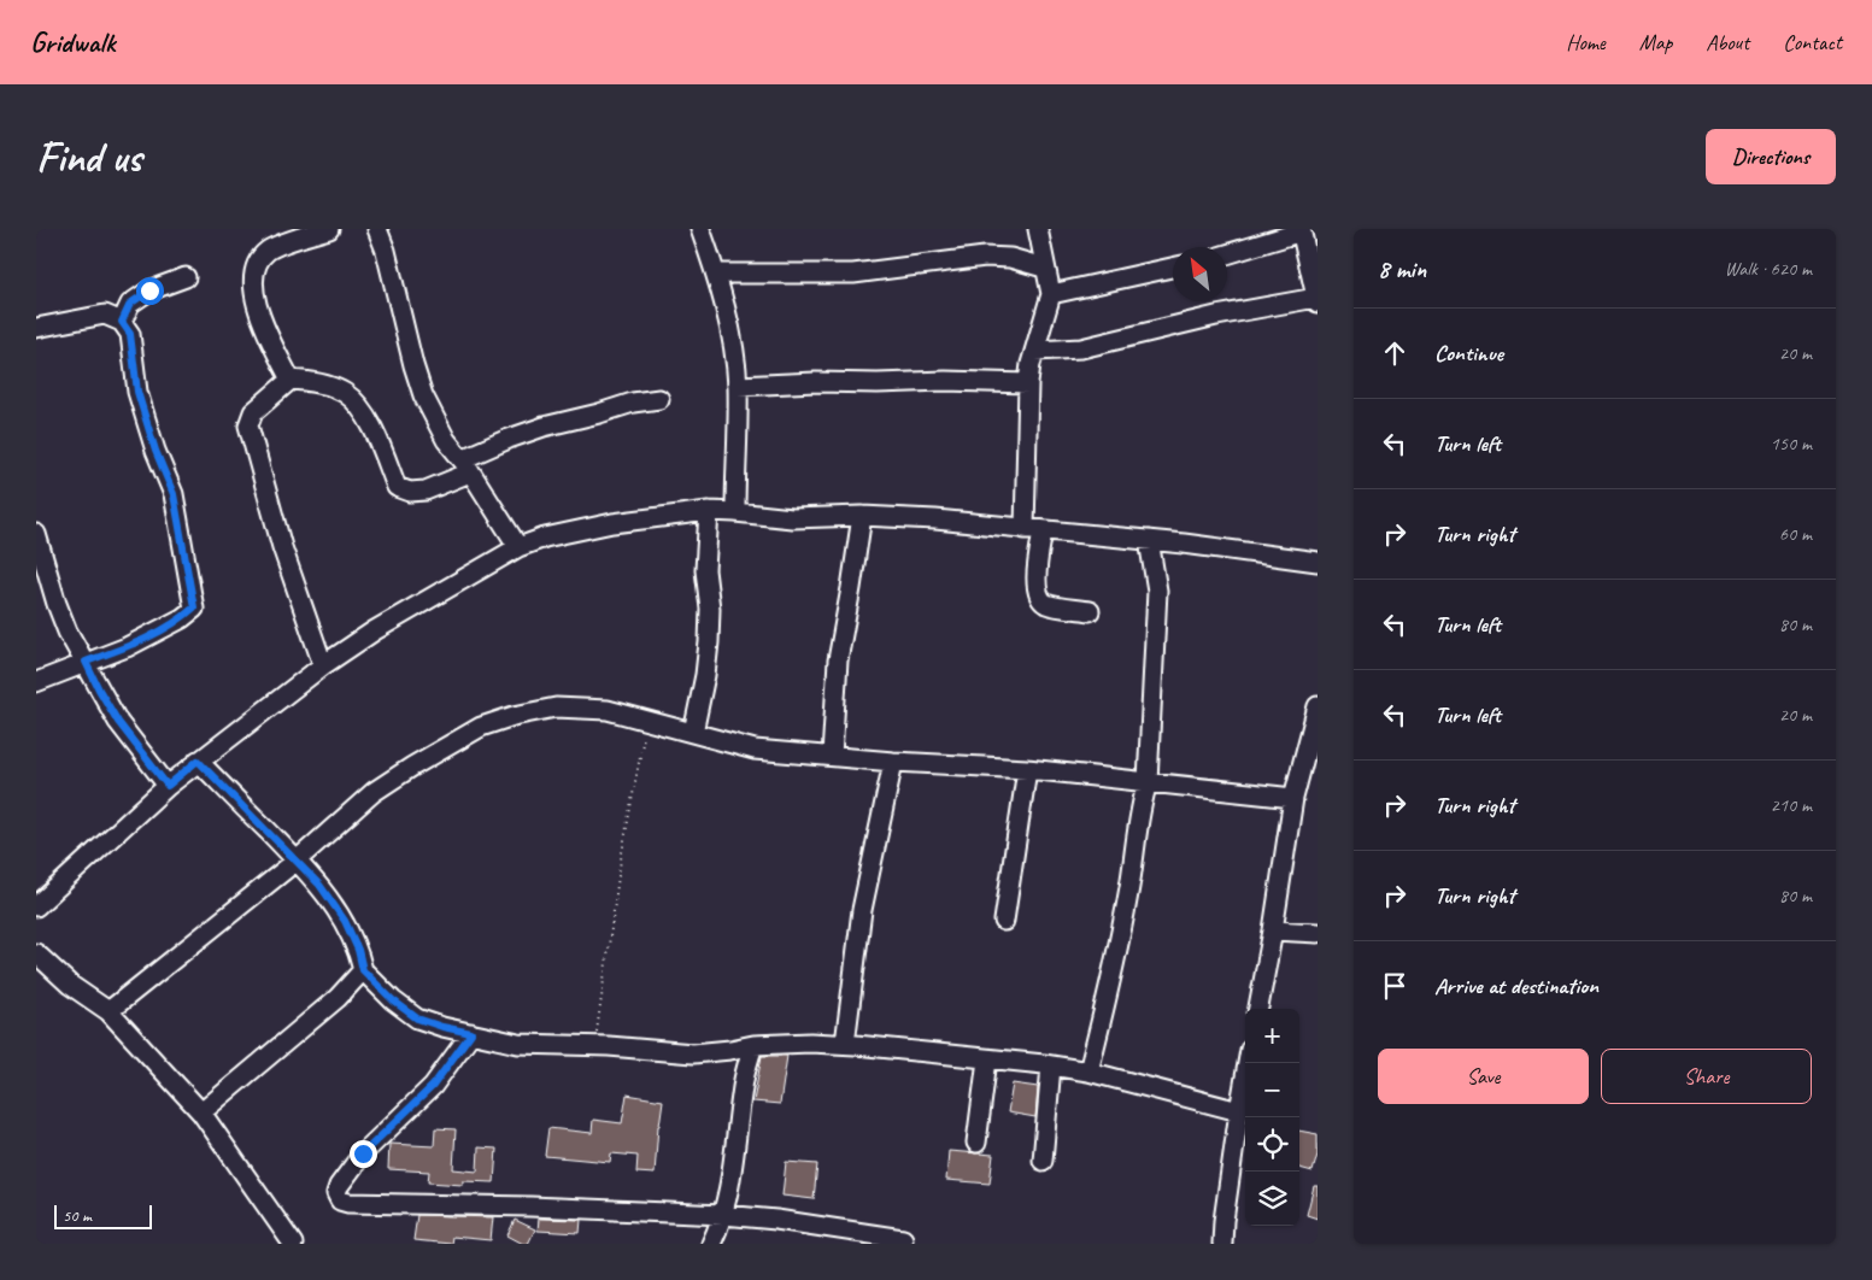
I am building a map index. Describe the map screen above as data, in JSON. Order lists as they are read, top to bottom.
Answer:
{
  "scale_bar": "50 m",
  "north": "top left",
  "page": {
    "header": "Gridwalk",
    "nav": [
      "Home",
      "Map",
      "About",
      "Contact"
    ],
    "buttons": [
      "Directions",
      ["Save", "Share"]
    ],
    "title": "Find us",
    "heading": ["8 min", "Walk · 620 m"],
    "list": [
      ["Continue", "20 m"],
      ["Turn left", "150 m"],
      ["Turn right", "60 m"],
      ["Turn left", "80 m"],
      ["Turn left", "20 m"],
      ["Turn right", "210 m"],
      ["Turn right", "80 m"],
      "Arrive at destination"
    ],
    "map_buttons": ["+", "−"],
    "scale": "50 m"
  }
}
